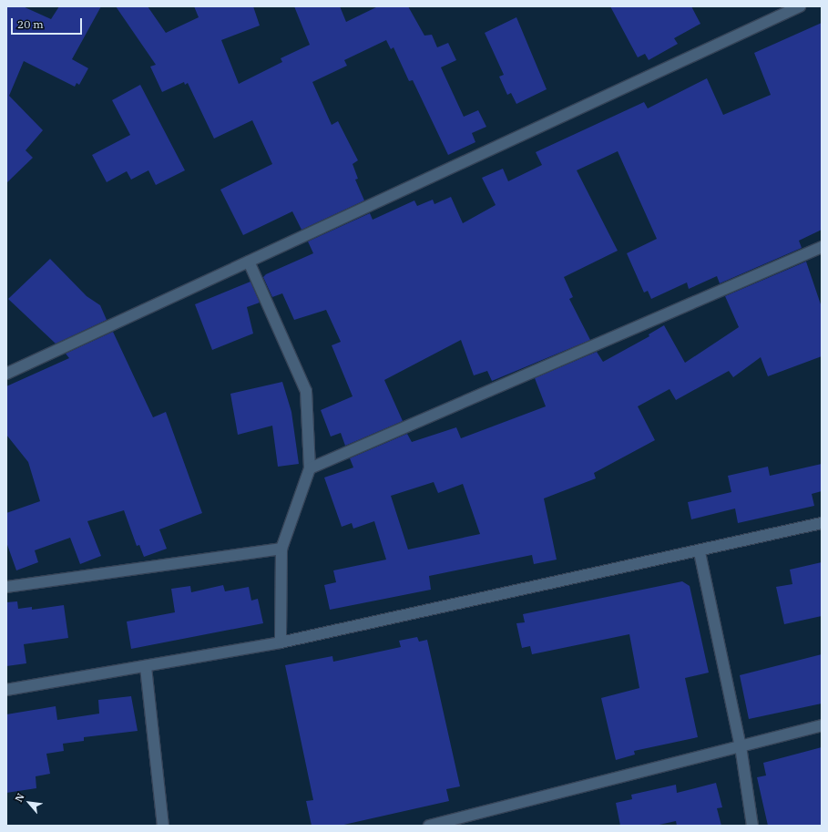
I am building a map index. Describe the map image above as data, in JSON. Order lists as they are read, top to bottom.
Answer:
{
  "scale_bar": "20 m",
  "north": "top left"
}
